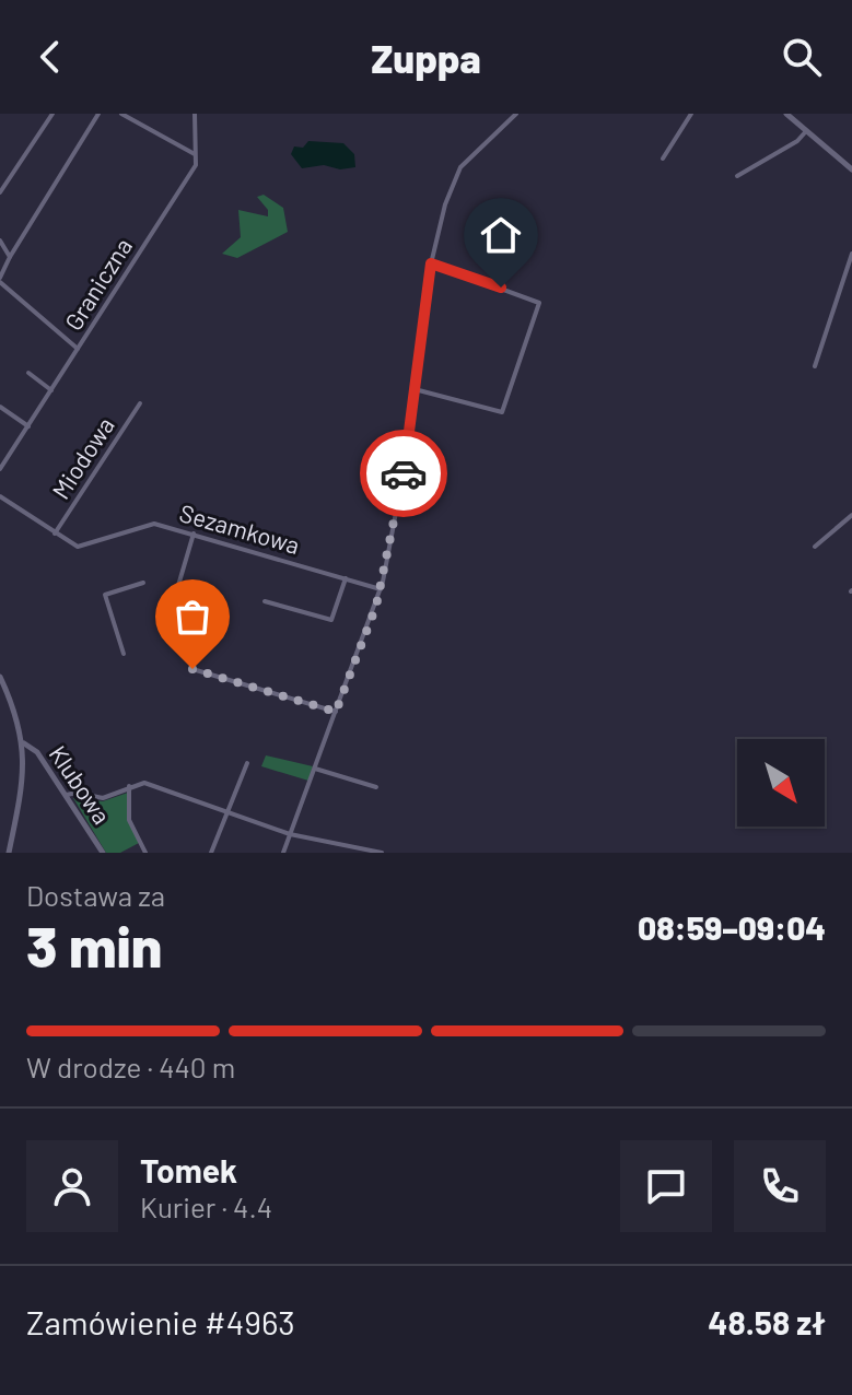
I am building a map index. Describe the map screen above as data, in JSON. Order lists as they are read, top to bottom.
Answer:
{
  "streets": {
    "street": [
      "Graniczna",
      "Miodowa",
      "Sezamkowa",
      "Klubowa"
    ]
  },
  "crossings": [
    ["Miodowa", "Sezamkowa"]
  ],
  "north": "bottom right",
  "page": {
    "header": "Zuppa",
    "heading": ["3 min", "Dostawa za", "08:59–09:04"],
    "panel": [
      "Tomek",
      "Kurier · 4.4",
      "Zamówienie #4963",
      "48.58 zł"
    ],
    "bar": "W drodze · 440 m"
  }
}
